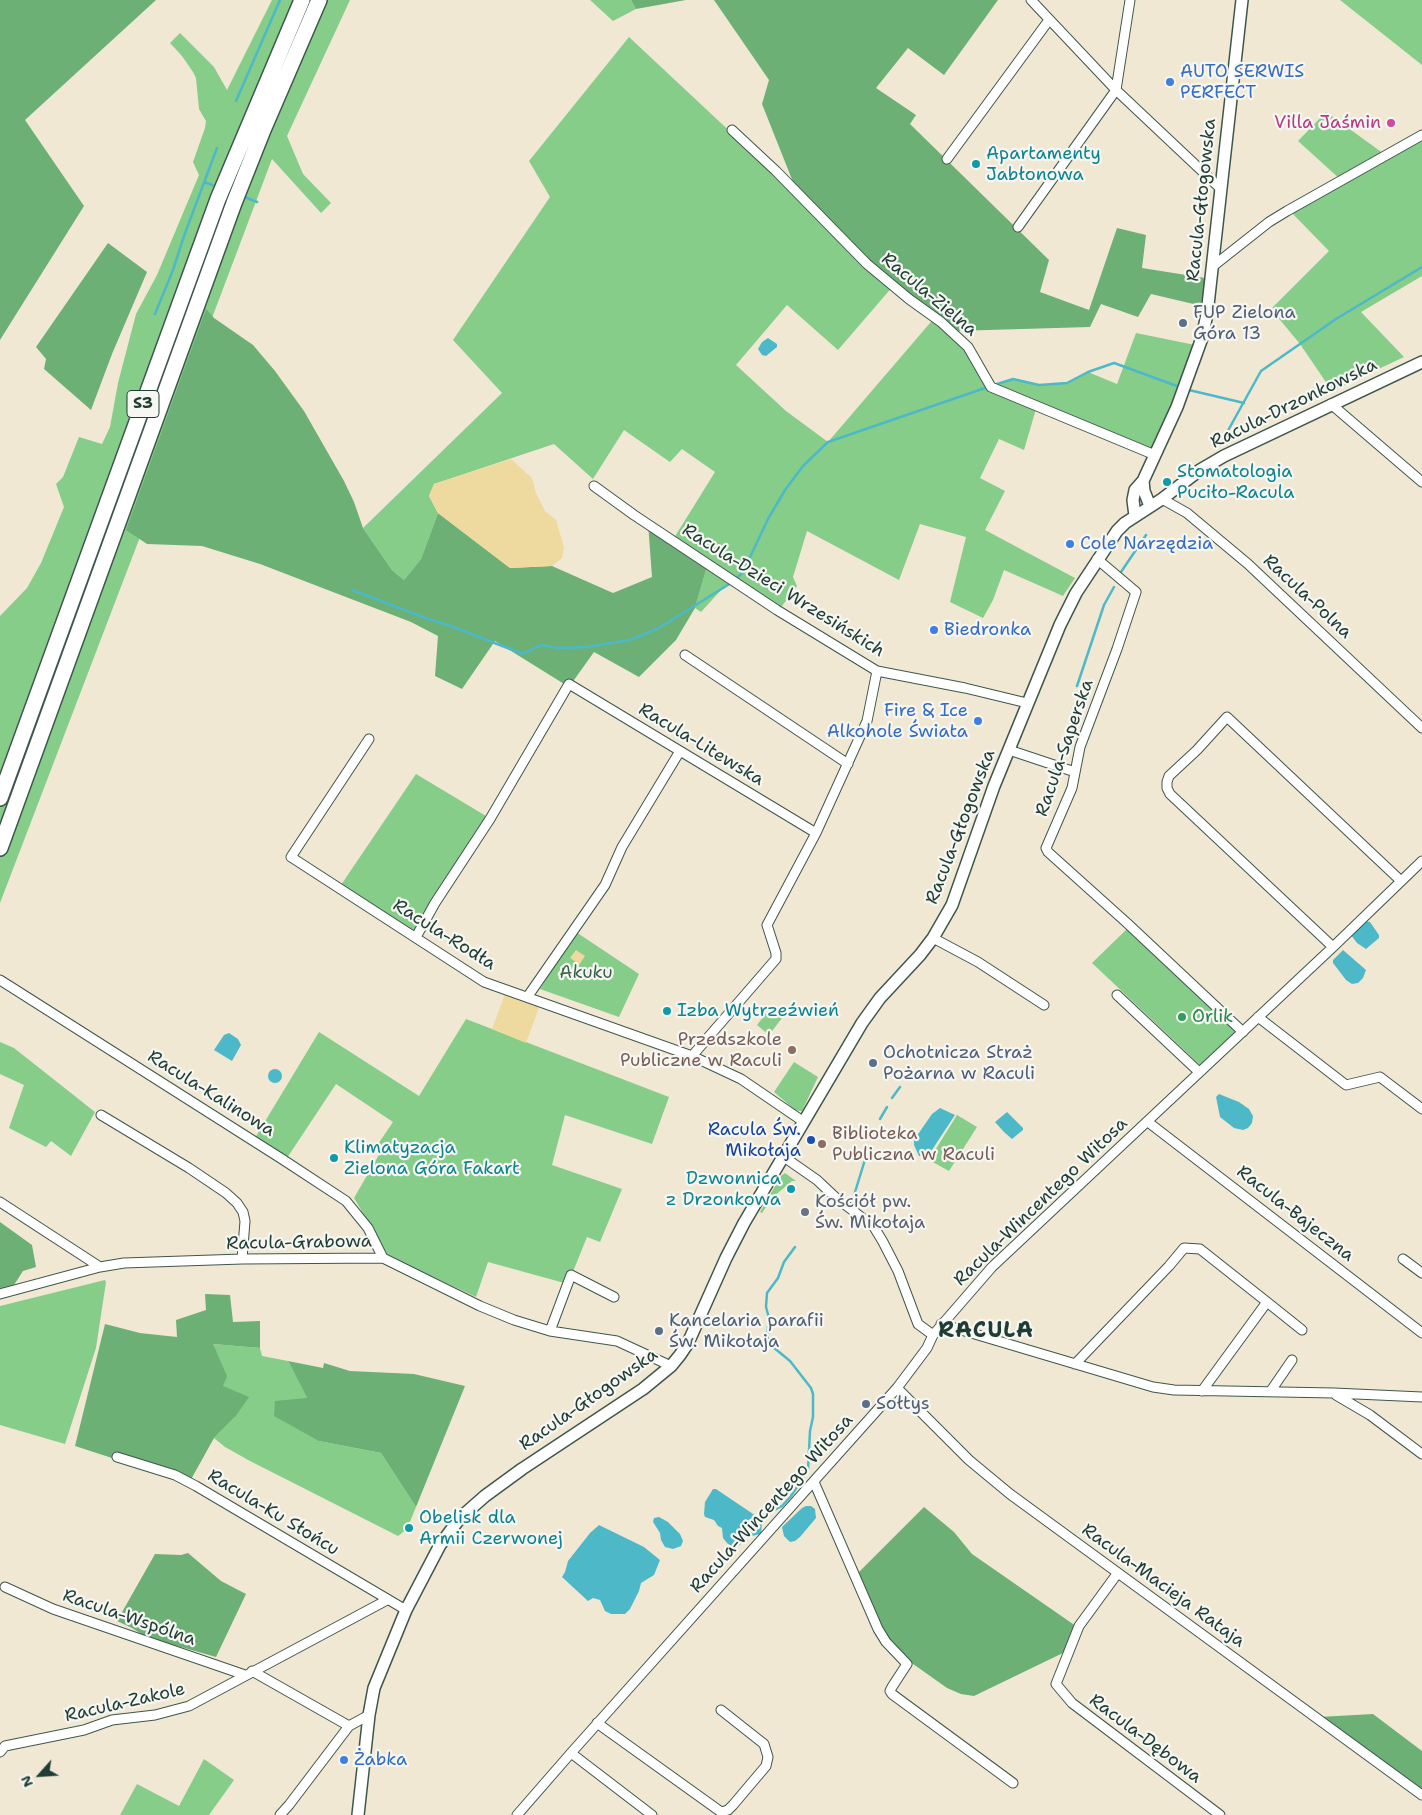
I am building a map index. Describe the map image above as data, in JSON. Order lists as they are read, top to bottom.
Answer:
{
  "streets": {
    "highway": ["S3"],
    "street": [
      "Racula-Głogowska",
      "Racula-Zielna",
      "Racula-Drzonkowska",
      "Racula-Dzieci Wrzesińskich",
      "Racula-Polna",
      "Racula-Litewska",
      "Racula-Saperska",
      "Racula-Rodła",
      "Racula-Kalinowa",
      "Racula-Wincentego Witosa",
      "Racula-Bajeczna",
      "Racula-Grabowa",
      "Racula-Ku Słońcu",
      "Racula-Macieja Rataja",
      "Racula-Wspólna",
      "Racula-Zakole",
      "Racula-Dębowa"
    ]
  },
  "crossings": [
    ["Racula-Głogowska", "Racula-Zielna"],
    ["Racula-Głogowska", "Racula-Drzonkowska"],
    ["Racula-Głogowska", "Racula-Dzieci Wrzesińskich"],
    ["Racula-Głogowska", "Racula-Saperska"],
    ["Racula-Głogowska", "Racula-Rodła"],
    ["Racula-Głogowska", "Racula-Grabowa"],
    ["Racula-Głogowska", "Racula-Ku Słońcu"],
    ["Racula-Drzonkowska", "Racula-Polna"],
    ["Racula-Litewska", "Racula-Rodła"],
    ["Racula-Saperska", "Racula-Wincentego Witosa"],
    ["Racula-Kalinowa", "Racula-Grabowa"],
    ["Racula-Wincentego Witosa", "Racula-Bajeczna"],
    ["Racula-Wincentego Witosa", "Racula-Macieja Rataja"],
    ["Racula-Ku Słońcu", "Racula-Zakole"],
    ["Racula-Macieja Rataja", "Racula-Dębowa"],
    ["Racula-Wspólna", "Racula-Zakole"]
  ],
  "districts": ["RACULA"],
  "parks": ["Akuku"],
  "places": [
    "AUTO SERWIS PERFECT",
    "Villa Jaśmin",
    "Apartamenty Jabłonowa",
    "FUP Zielona Góra 13",
    "Stomatologia Puciło-Racula",
    "Cole Narzędzia",
    "Biedronka",
    "Fire & Ice Alkohole Świata",
    "Izba Wytrzeźwień",
    "Orlik",
    "Przedszkole Publiczne w Raculi",
    "Ochotnicza Straż Pożarna w Raculi",
    "Racula Św. Mikołaja",
    "Biblioteka Publiczna w Raculi",
    "Klimatyzacja Zielona Góra Fakart",
    "Dzwonnica z Drzonkowa",
    "Kościół pw. Św. Mikołaja",
    "Kancelaria parafii Św. Mikołaja",
    "Sołtys",
    "Obelisk dla Armii Czerwonej",
    "Żabka"
  ],
  "north": "bottom left"
}
